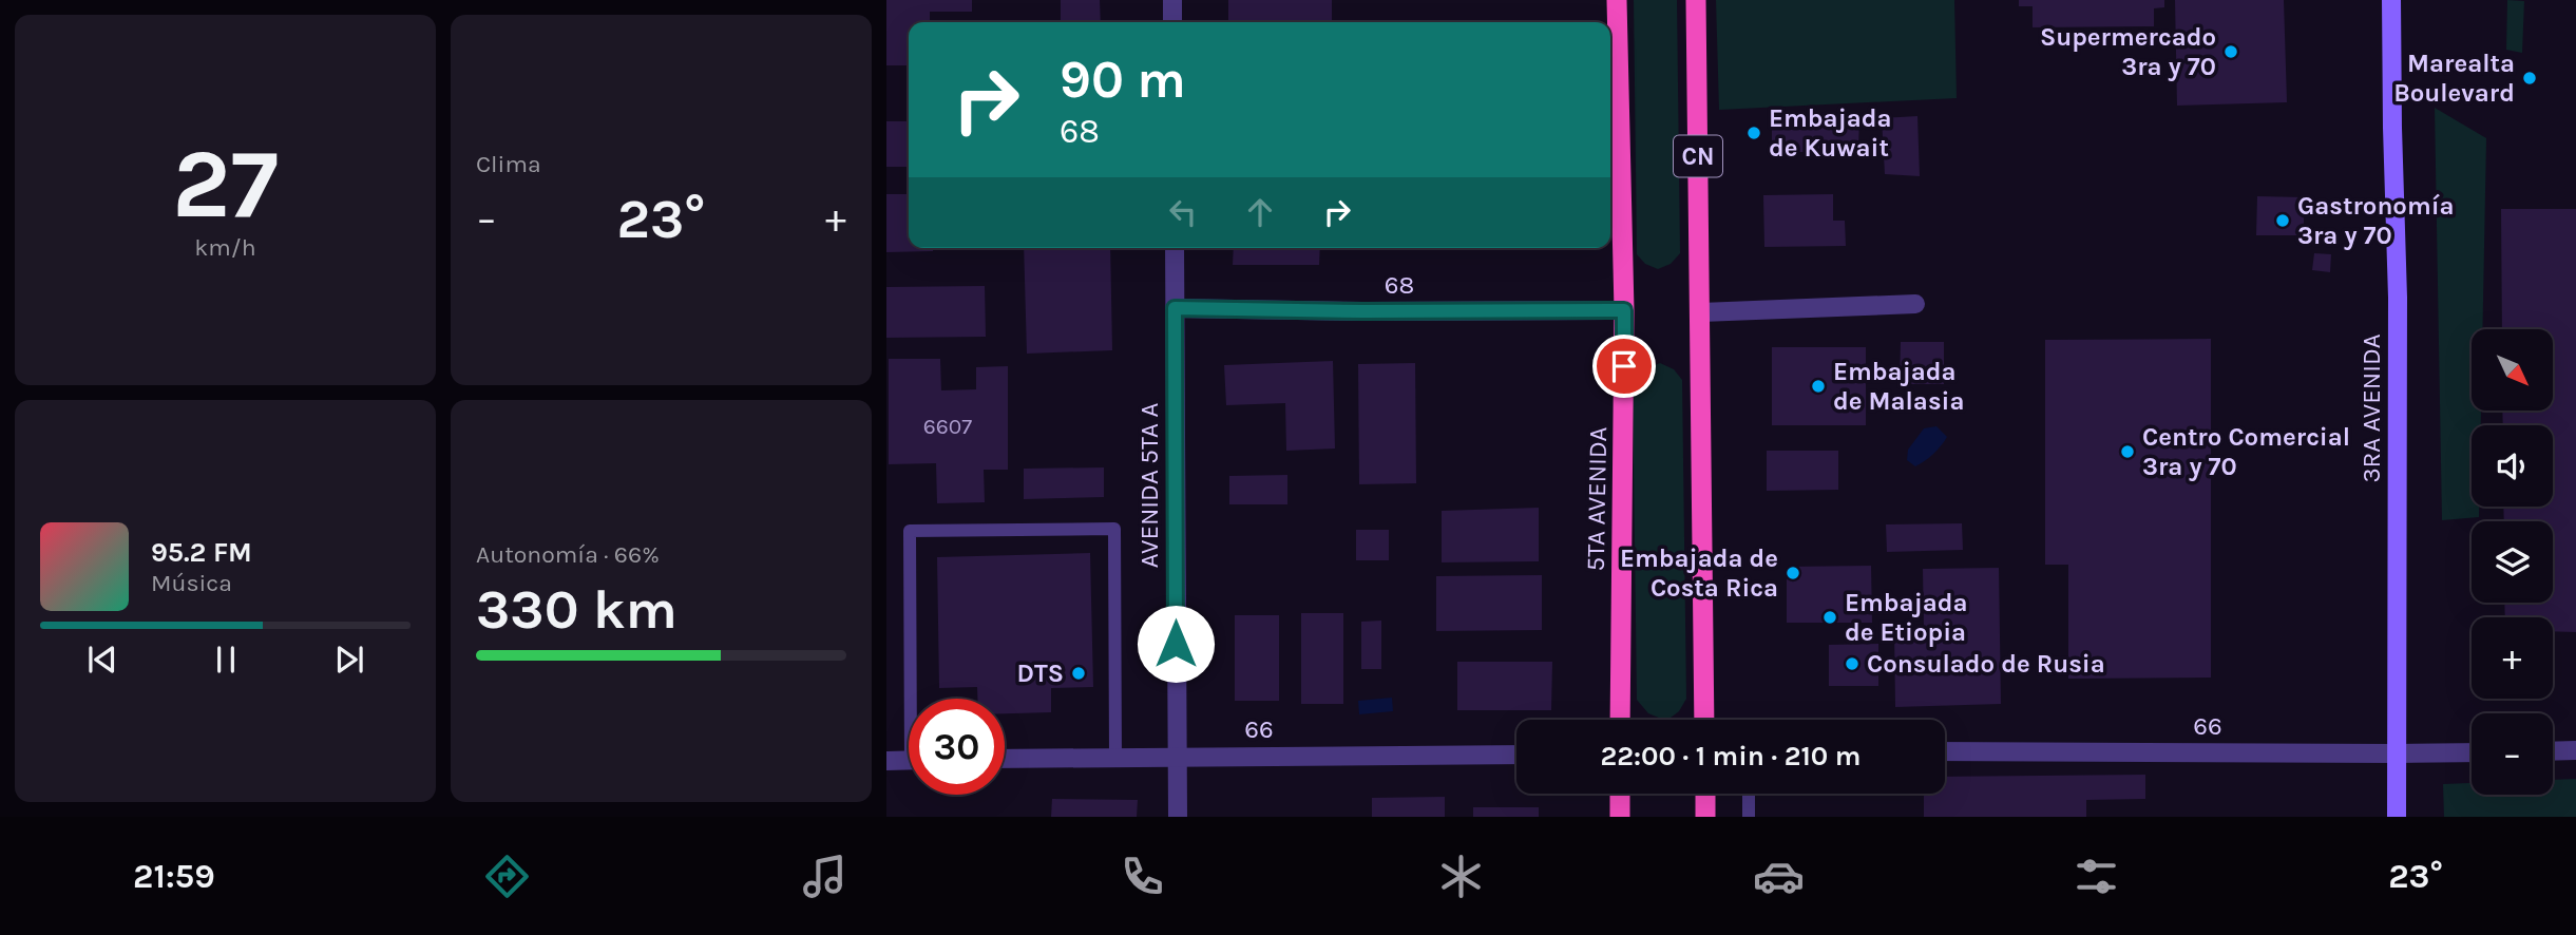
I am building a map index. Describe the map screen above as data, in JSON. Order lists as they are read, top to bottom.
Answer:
{
  "streets": {
    "highway": ["CN", "5TA AVENIDA"],
    "main road": ["3RA AVENIDA"],
    "street": ["68", "AVENIDA 5TA A", "66"]
  },
  "crossings": [
    ["68", "AVENIDA 5TA A"],
    ["68", "5TA AVENIDA"],
    ["3RA AVENIDA", "66"],
    ["AVENIDA 5TA A", "66"]
  ],
  "places": [
    "Supermercado 3ra y 70",
    "Marealta Boulevard",
    "Embajada de Kuwait",
    "Gastronomía 3ra y 70",
    "Embajada de Malasia",
    "Centro Comercial 3ra y 70",
    "Embajada de Costa Rica",
    "Embajada de Etiopia",
    "Consulado de Rusia",
    "DTS"
  ],
  "house_numbers": ["6607"],
  "north": "bottom right",
  "page": {
    "tile": [
      ["27", "km/h"],
      "Clima",
      ["Autonomía · 66%", "330 km"]
    ],
    "turn": ["90 m", "68"],
    "heat": ["−", "23°", "+"],
    "map_buttons": ["+", "−"],
    "song": ["95.2 FM", "Música"],
    "limit": "30",
    "trip": "22:00 · 1 min · 210 m",
    "tabs": ["21:59", "23°"]
  }
}
